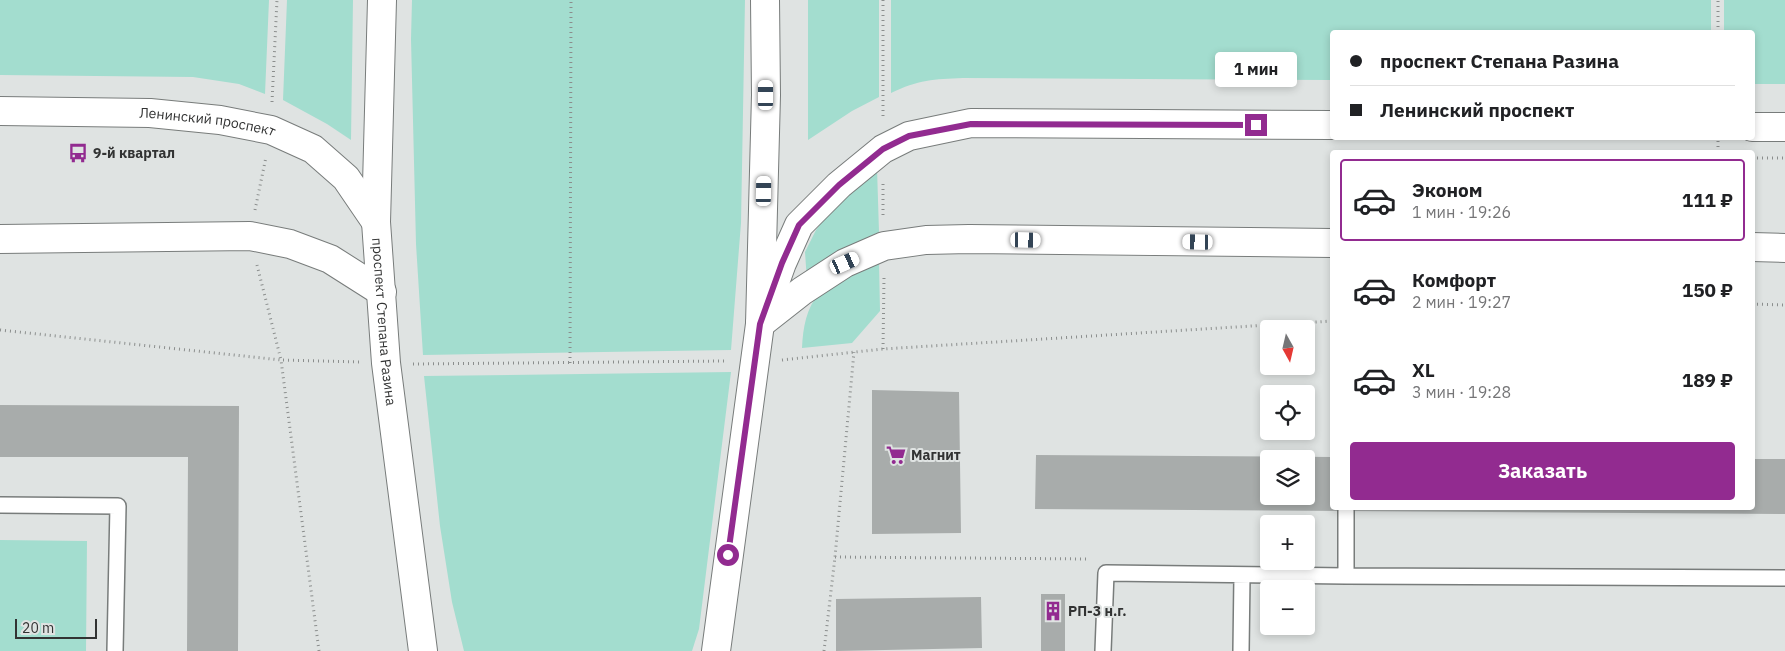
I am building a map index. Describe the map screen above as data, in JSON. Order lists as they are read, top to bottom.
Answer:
{
  "streets": {
    "main road": ["Ленинский проспект", "проспект Степана Разина"]
  },
  "crossings": [
    ["Ленинский проспект", "проспект Степана Разина"]
  ],
  "places": {
    "bus stop": ["9-й квартал"],
    "supermarket": ["Магнит"],
    "building": ["РП-3 н.г."]
  },
  "scale_bar": "20 m",
  "north": "bottom",
  "page": {
    "banner": ["проспект Степана Разина", "Ленинский проспект"],
    "bubble": "1 мин",
    "list": [
      {
        "name": "Эконом",
        "note": "1 мин · 19:26",
        "value": "111 ₽"
      },
      {
        "name": "Комфорт",
        "note": "2 мин · 19:27",
        "value": "150 ₽"
      },
      {
        "name": "XL",
        "note": "3 мин · 19:28",
        "value": "189 ₽"
      }
    ],
    "map_buttons": ["+", "−"],
    "buttons": "Заказать",
    "scale": "20 m"
  }
}
